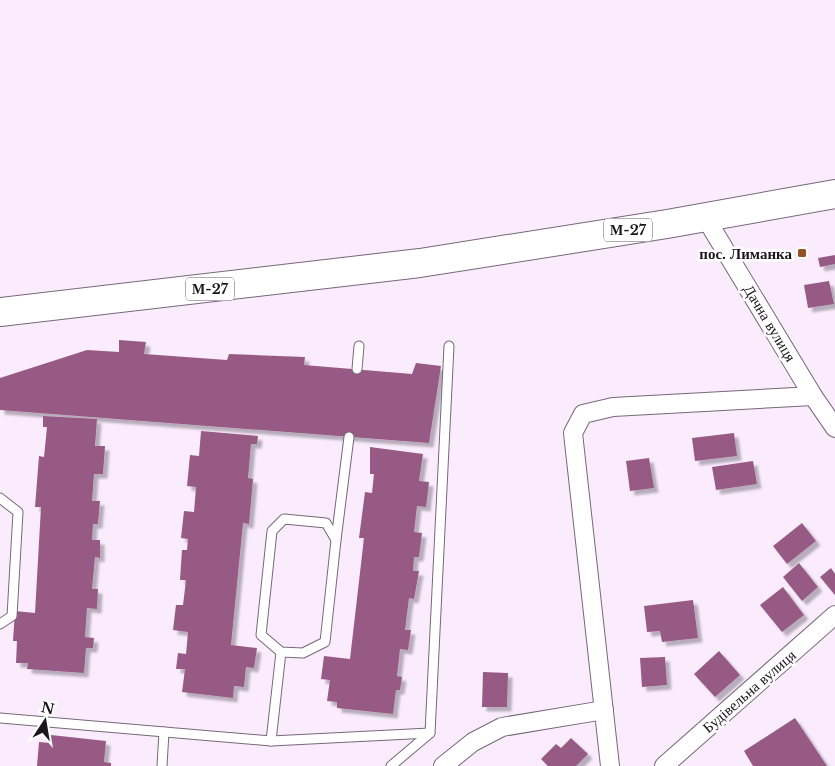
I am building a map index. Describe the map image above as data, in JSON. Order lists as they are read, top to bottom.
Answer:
{
  "streets": {
    "main road": ["М-27"],
    "street": ["Дачна вулиця", "Будівельна вулиця"]
  },
  "crossings": [
    ["М-27", "Дачна вулиця"]
  ],
  "places": {
    "transit": ["пос. Лиманка"]
  },
  "north": "top"
}
